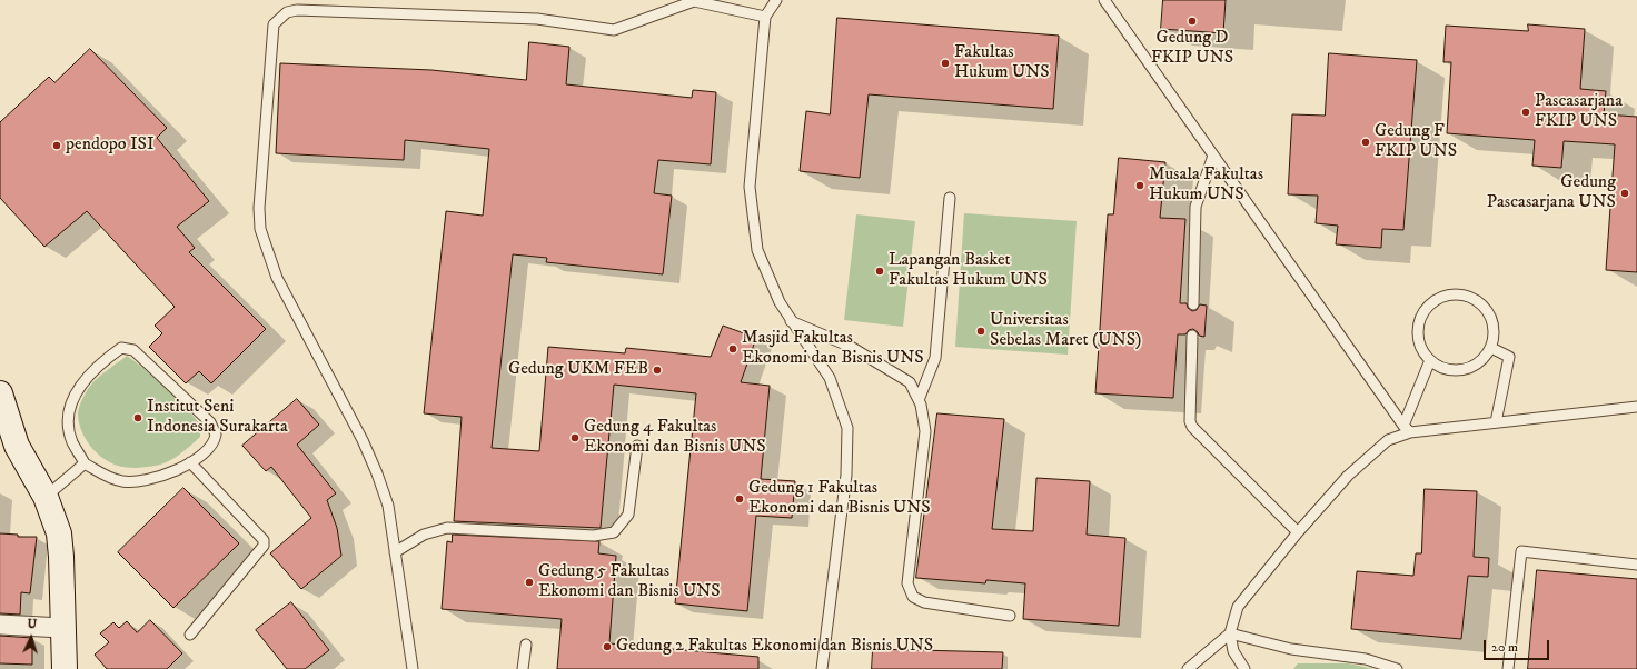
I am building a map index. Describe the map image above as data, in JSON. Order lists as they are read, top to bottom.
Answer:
{
  "places": [
    "Gedung D FKIP UNS",
    "Fakultas Hukum UNS",
    "Pascasarjana FKIP UNS",
    "Gedung F FKIP UNS",
    "pendopo ISI",
    "Musala Fakultas Hukum UNS",
    "Gedung Pascasarjana UNS",
    "Lapangan Basket Fakultas Hukum UNS",
    "Universitas Sebelas Maret (UNS)",
    "Masjid Fakultas Ekonomi dan Bisnis UNS",
    "Gedung UKM FEB",
    "Institut Seni Indonesia Surakarta",
    "Gedung 4 Fakultas Ekonomi dan Bisnis UNS",
    "Gedung 1 Fakultas Ekonomi dan Bisnis UNS",
    "Gedung 5 Fakultas Ekonomi dan Bisnis UNS",
    "Gedung 2 Fakultas Ekonomi dan Bisnis UNS"
  ],
  "scale_bar": "20 m",
  "north": "top"
}
